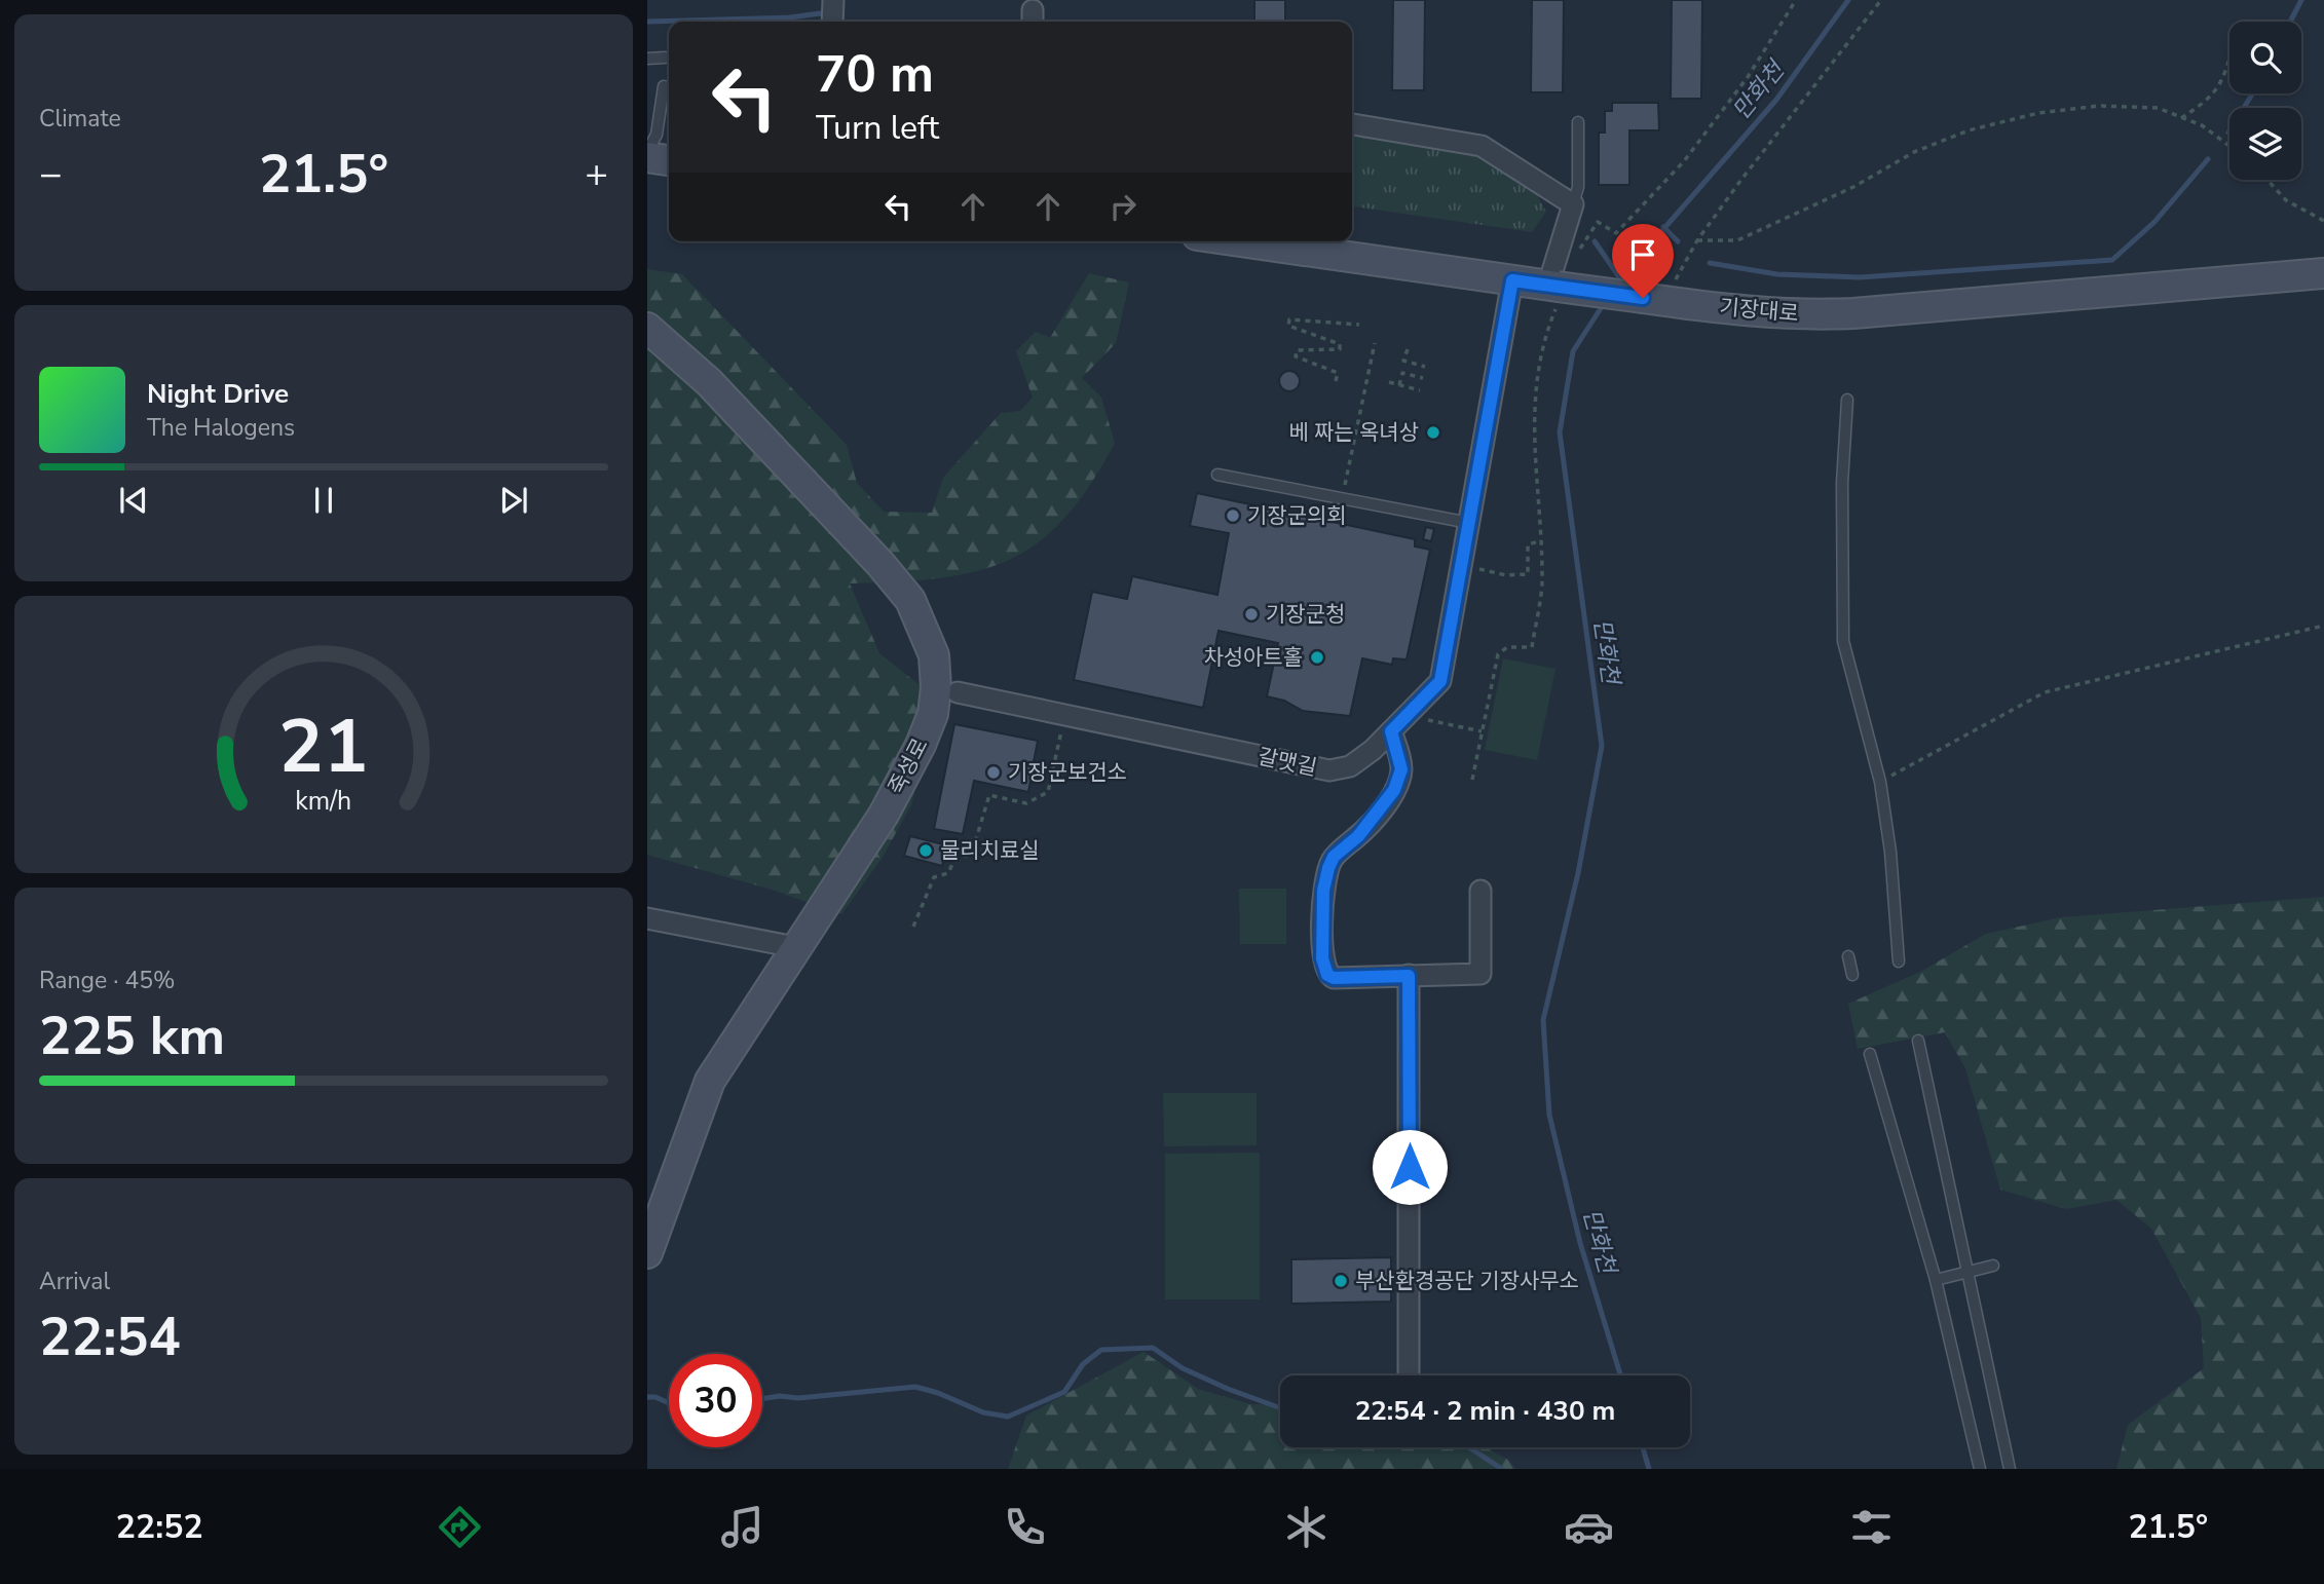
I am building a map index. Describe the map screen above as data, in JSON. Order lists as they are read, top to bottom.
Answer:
{
  "streets": {
    "main road": ["기장대로", "죽성로"],
    "street": ["갈맷길"]
  },
  "crossings": [
    ["기장대로", "갈맷길"]
  ],
  "water": ["만화천"],
  "places": [
    "베 짜는 옥녀상",
    "기장군의회",
    "기장군청",
    "차성아트홀",
    "기장군보건소",
    "물리치료실",
    "부산환경공단 기장사무소"
  ],
  "page": {
    "tile": [
      "Climate",
      ["Range · 45%", "225 km"],
      ["Arrival", "22:54"]
    ],
    "turn": ["70 m", "Turn left"],
    "heat": ["−", "21.5°", "+"],
    "song": ["Night Drive", "The Halogens"],
    "limit": "30",
    "trip": "22:54 · 2 min · 430 m",
    "tabs": ["22:52", "21.5°"],
    "gauge": ["21", "km/h"]
  }
}
